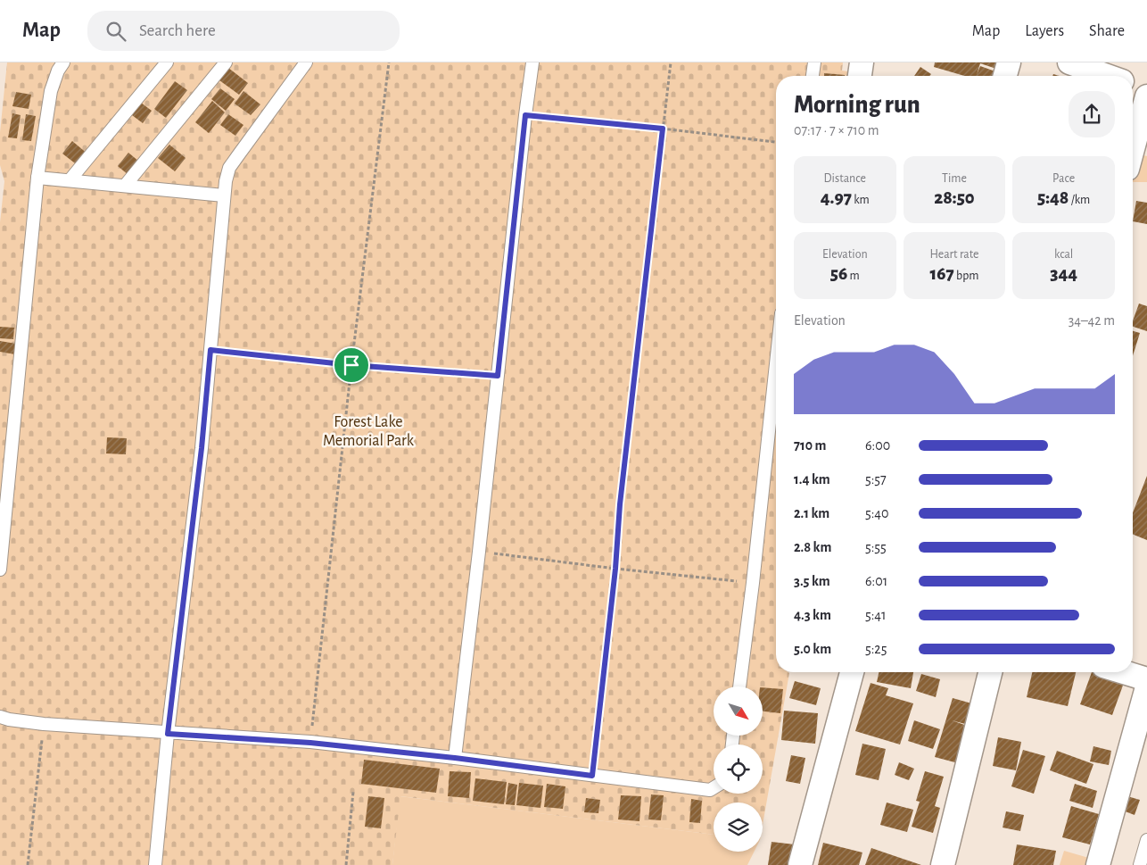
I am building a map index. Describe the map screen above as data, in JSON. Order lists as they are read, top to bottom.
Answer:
{
  "parks": ["Forest Lake Memorial Park"],
  "north": "bottom right",
  "page": {
    "header": "Map",
    "search": "Search here",
    "nav": ["Map", "Layers", "Share"],
    "heading": ["Morning run", "07:17 · 7 × 710 m"],
    "stats": [
      ["Distance", "4.97 km"],
      ["Time", "28:50"],
      ["Pace", "5:48 /km"],
      ["Elevation", "56 m"],
      ["Heart rate", "167 bpm"],
      ["kcal", "344"]
    ],
    "chart": ["Elevation", "34–42 m"],
    "list": [
      {
        "name": "710 m",
        "note": "6:00"
      },
      {
        "name": "1.4 km",
        "note": "5:57"
      },
      {
        "name": "2.1 km",
        "note": "5:40"
      },
      {
        "name": "2.8 km",
        "note": "5:55"
      },
      {
        "name": "3.5 km",
        "note": "6:01"
      },
      {
        "name": "4.3 km",
        "note": "5:41"
      },
      {
        "name": "5.0 km",
        "note": "5:25"
      }
    ]
  }
}
